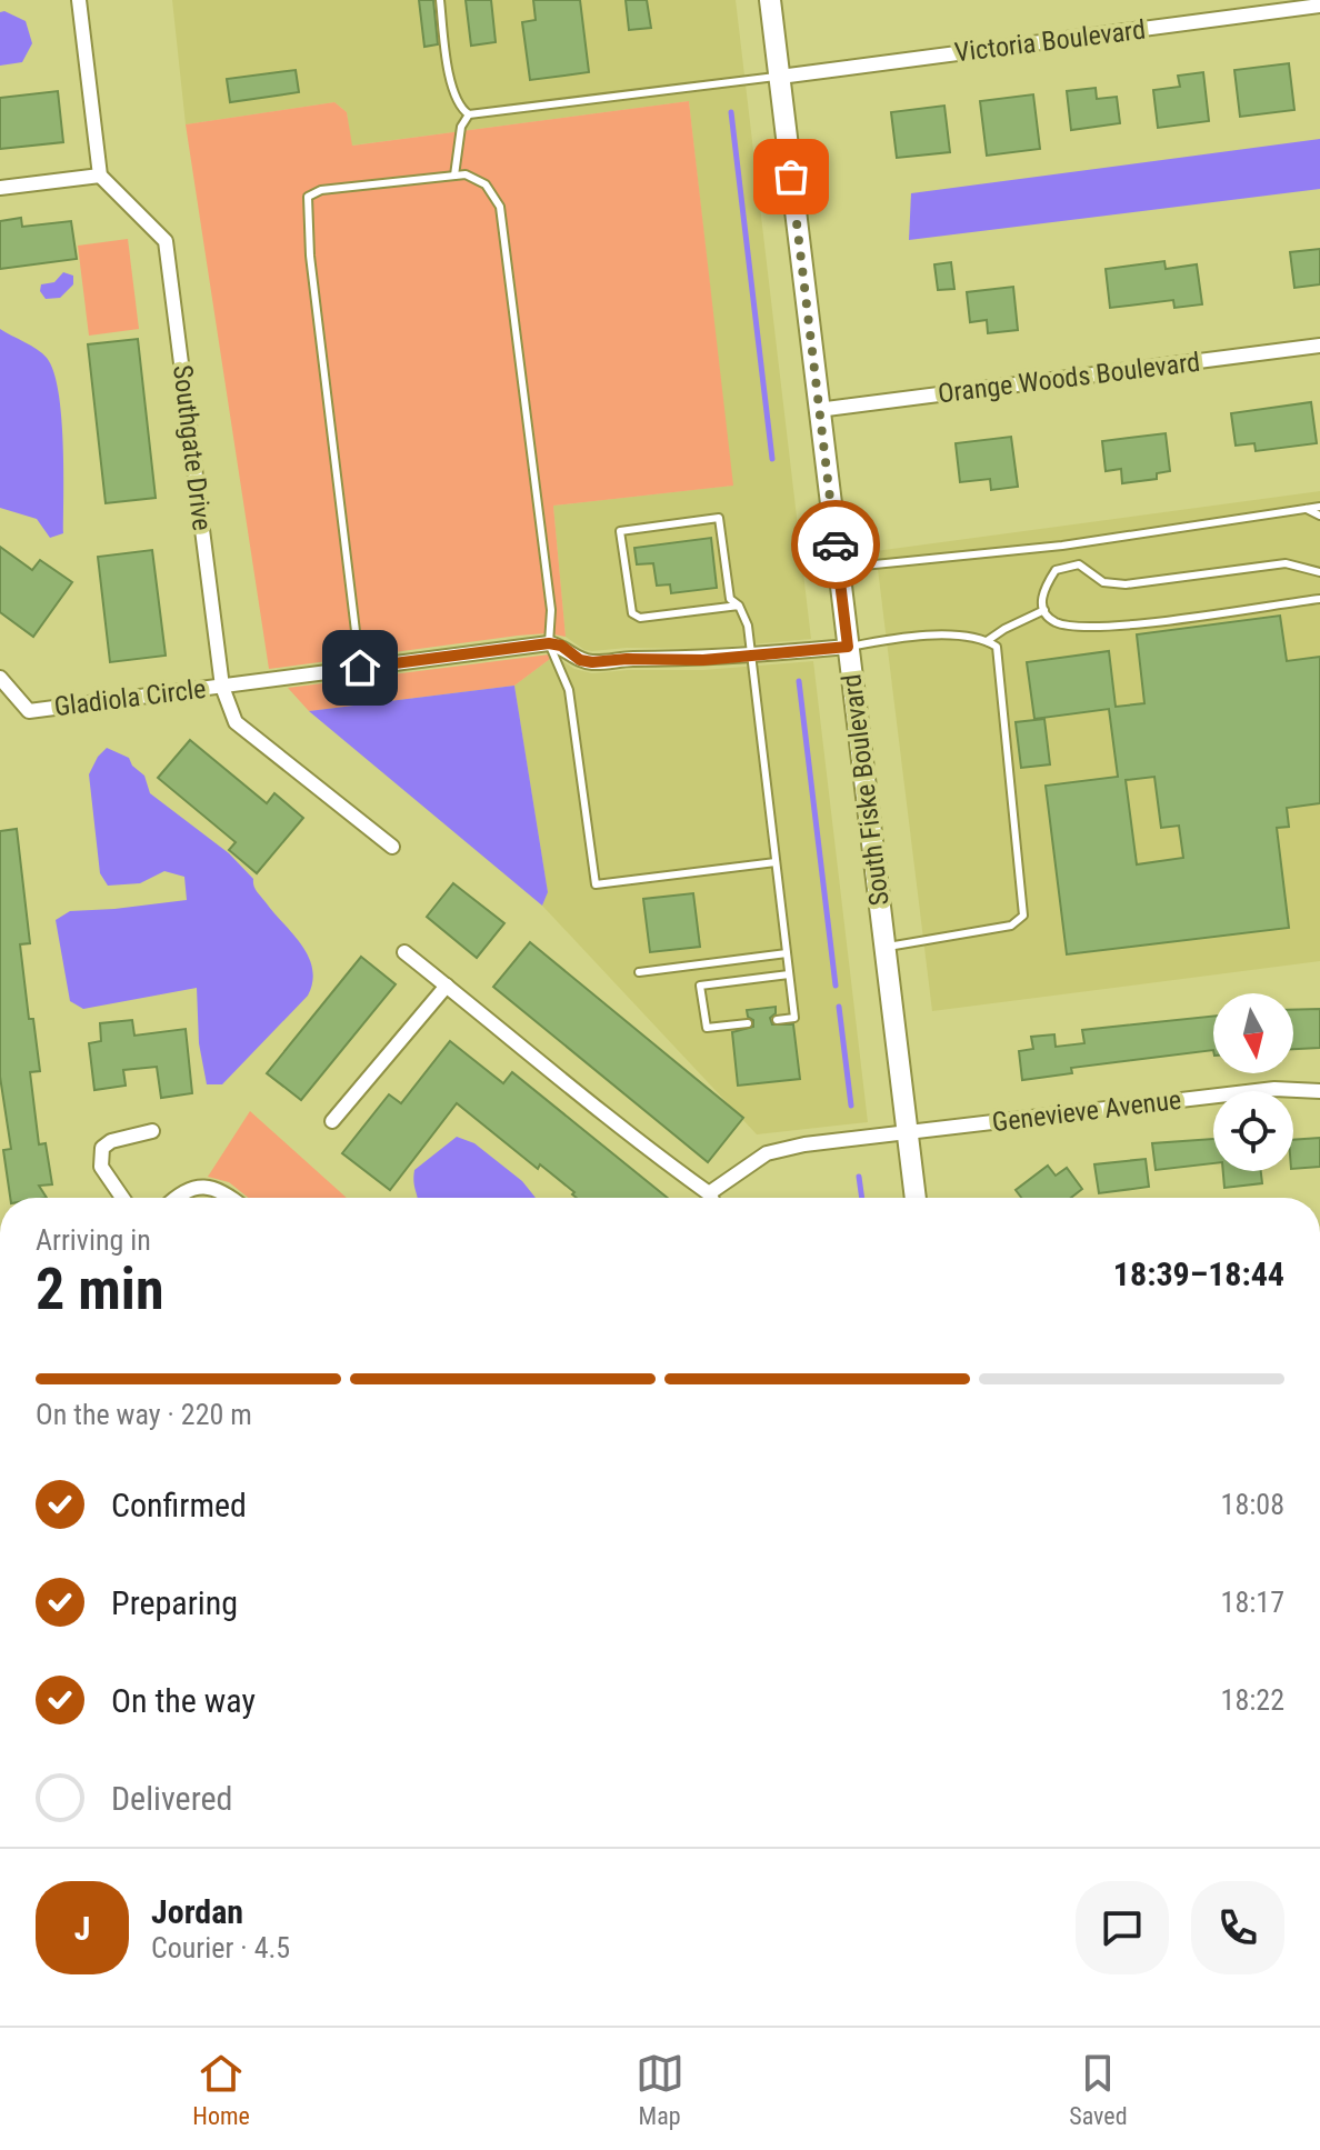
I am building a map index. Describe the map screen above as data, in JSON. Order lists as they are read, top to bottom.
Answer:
{
  "streets": {
    "main road": ["South Fiske Boulevard"],
    "street": [
      "Victoria Boulevard",
      "Orange Woods Boulevard",
      "Southgate Drive",
      "Gladiola Circle",
      "Genevieve Avenue"
    ]
  },
  "crossings": [
    ["Victoria Boulevard", "South Fiske Boulevard"],
    ["Orange Woods Boulevard", "South Fiske Boulevard"],
    ["Southgate Drive", "Gladiola Circle"],
    ["South Fiske Boulevard", "Genevieve Avenue"]
  ],
  "north": "bottom",
  "page": {
    "heading": ["2 min", "Arriving in", "18:39–18:44"],
    "panel": ["Jordan", "Courier · 4.5"],
    "bar": "On the way · 220 m",
    "list": [
      ["Confirmed", "18:08"],
      ["Preparing", "18:17"],
      ["On the way", "18:22"],
      "Delivered"
    ],
    "round": "J",
    "tabs": ["Home", "Map", "Saved"]
  }
}
